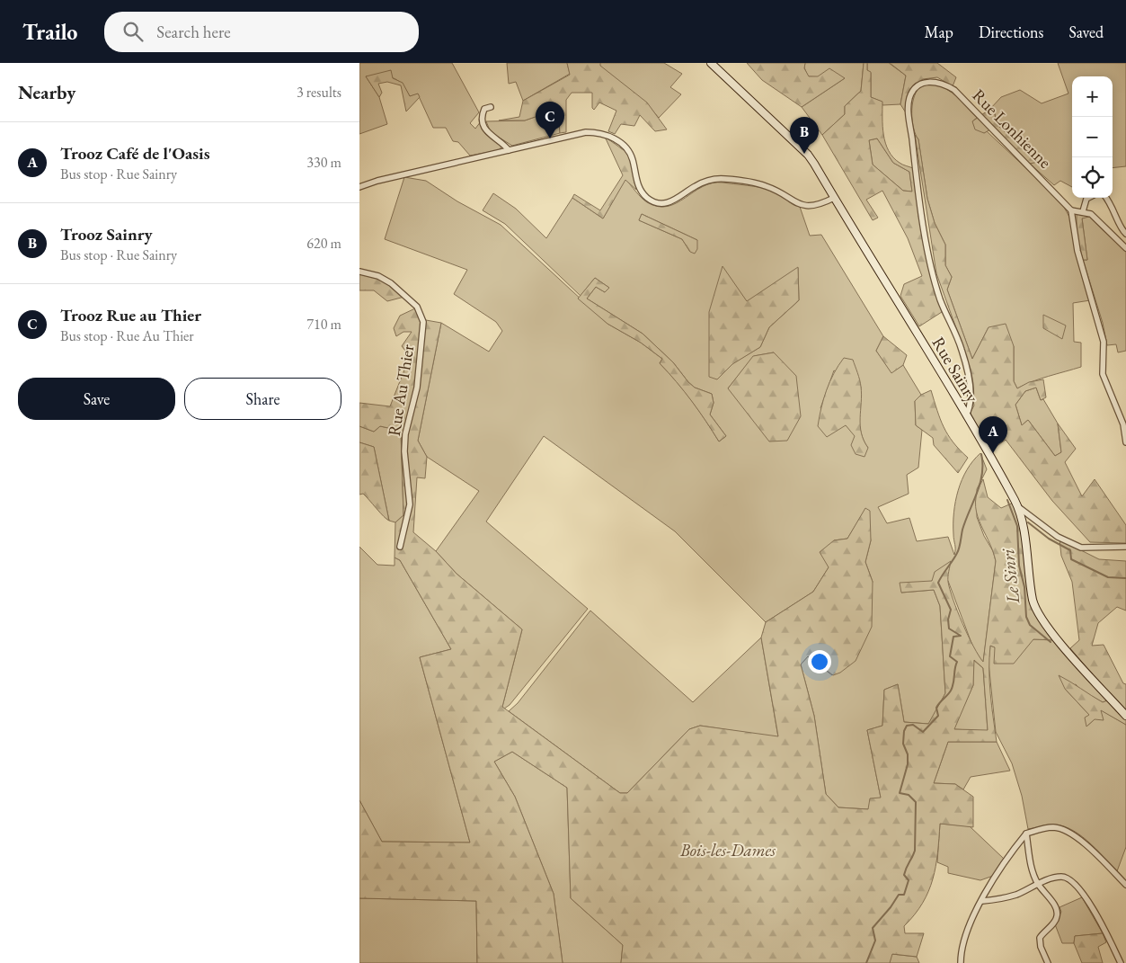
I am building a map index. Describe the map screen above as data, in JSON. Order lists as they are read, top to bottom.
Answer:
{
  "streets": {
    "street": ["Rue Lonhienne", "Rue Sainry", "Rue Au Thier"]
  },
  "crossings": [
    ["Rue Lonhienne", "Rue Sainry"]
  ],
  "water": ["Le Sinri"],
  "parks": ["Bois-les-Dames"],
  "page": {
    "header": "Trailo",
    "search": "Search here",
    "nav": ["Map", "Directions", "Saved"],
    "heading": ["Nearby", "3 results"],
    "map_buttons": ["+", "−"],
    "pins": ["C", "B", "A"],
    "list": [
      {
        "mark": "A",
        "name": "Trooz Café de l'Oasis",
        "note": "Bus stop · Rue Sainry",
        "value": "330 m"
      },
      {
        "mark": "B",
        "name": "Trooz Sainry",
        "note": "Bus stop · Rue Sainry",
        "value": "620 m"
      },
      {
        "mark": "C",
        "name": "Trooz Rue au Thier",
        "note": "Bus stop · Rue Au Thier",
        "value": "710 m"
      }
    ],
    "buttons": ["Save", "Share"]
  }
}
